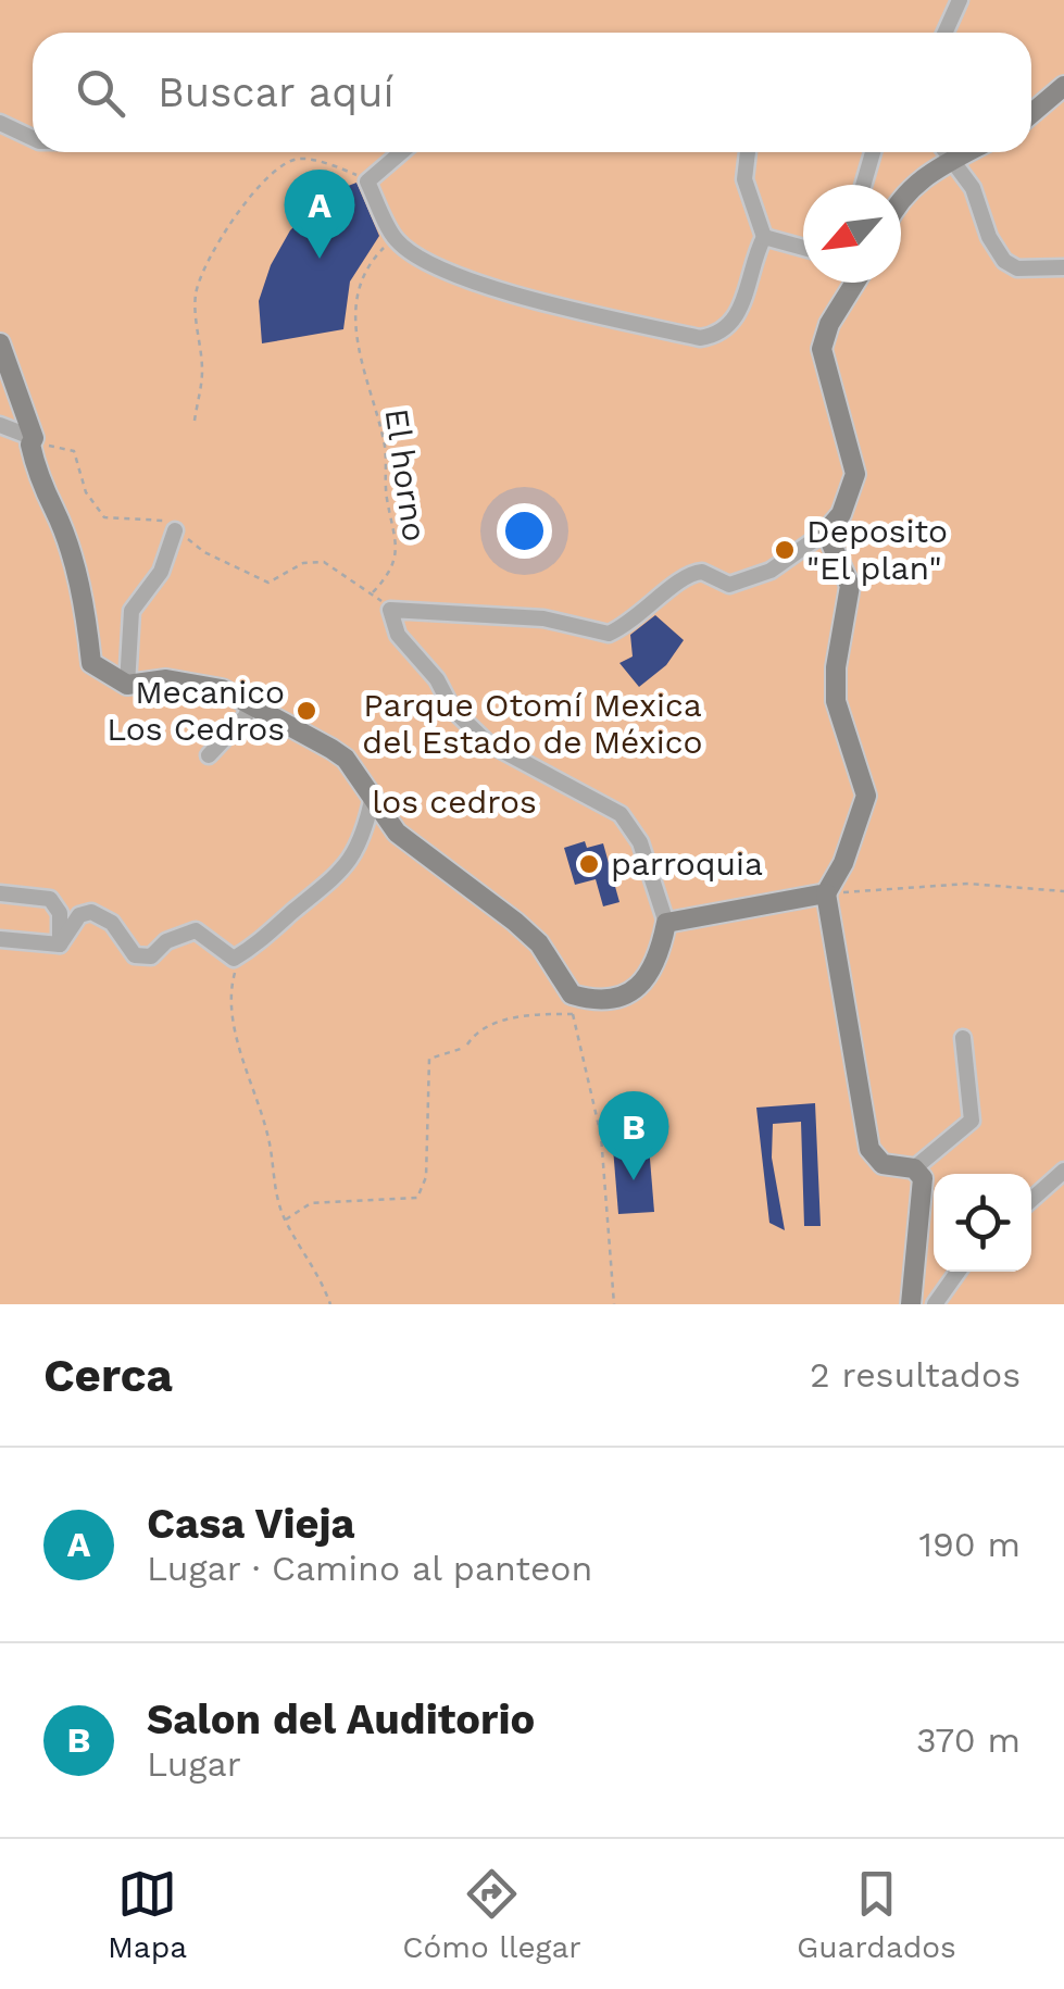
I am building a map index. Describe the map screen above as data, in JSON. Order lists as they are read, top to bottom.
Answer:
{
  "streets": {
    "path": ["El horno"]
  },
  "parks": ["Parque Otomí Mexica del Estado de México", "los cedros"],
  "places": ["Deposito \"El plan\"", "Mecanico Los Cedros", "parroquia"],
  "north": "bottom left",
  "page": {
    "search": "Buscar aquí",
    "pins": ["A", "B"],
    "heading": ["Cerca", "2 resultados"],
    "list": [
      {
        "mark": "A",
        "name": "Casa Vieja",
        "note": "Lugar · Camino al panteon",
        "value": "190 m"
      },
      {
        "mark": "B",
        "name": "Salon del Auditorio",
        "note": "Lugar",
        "value": "370 m"
      }
    ],
    "nav": ["Mapa", "Cómo llegar", "Guardados"]
  }
}
